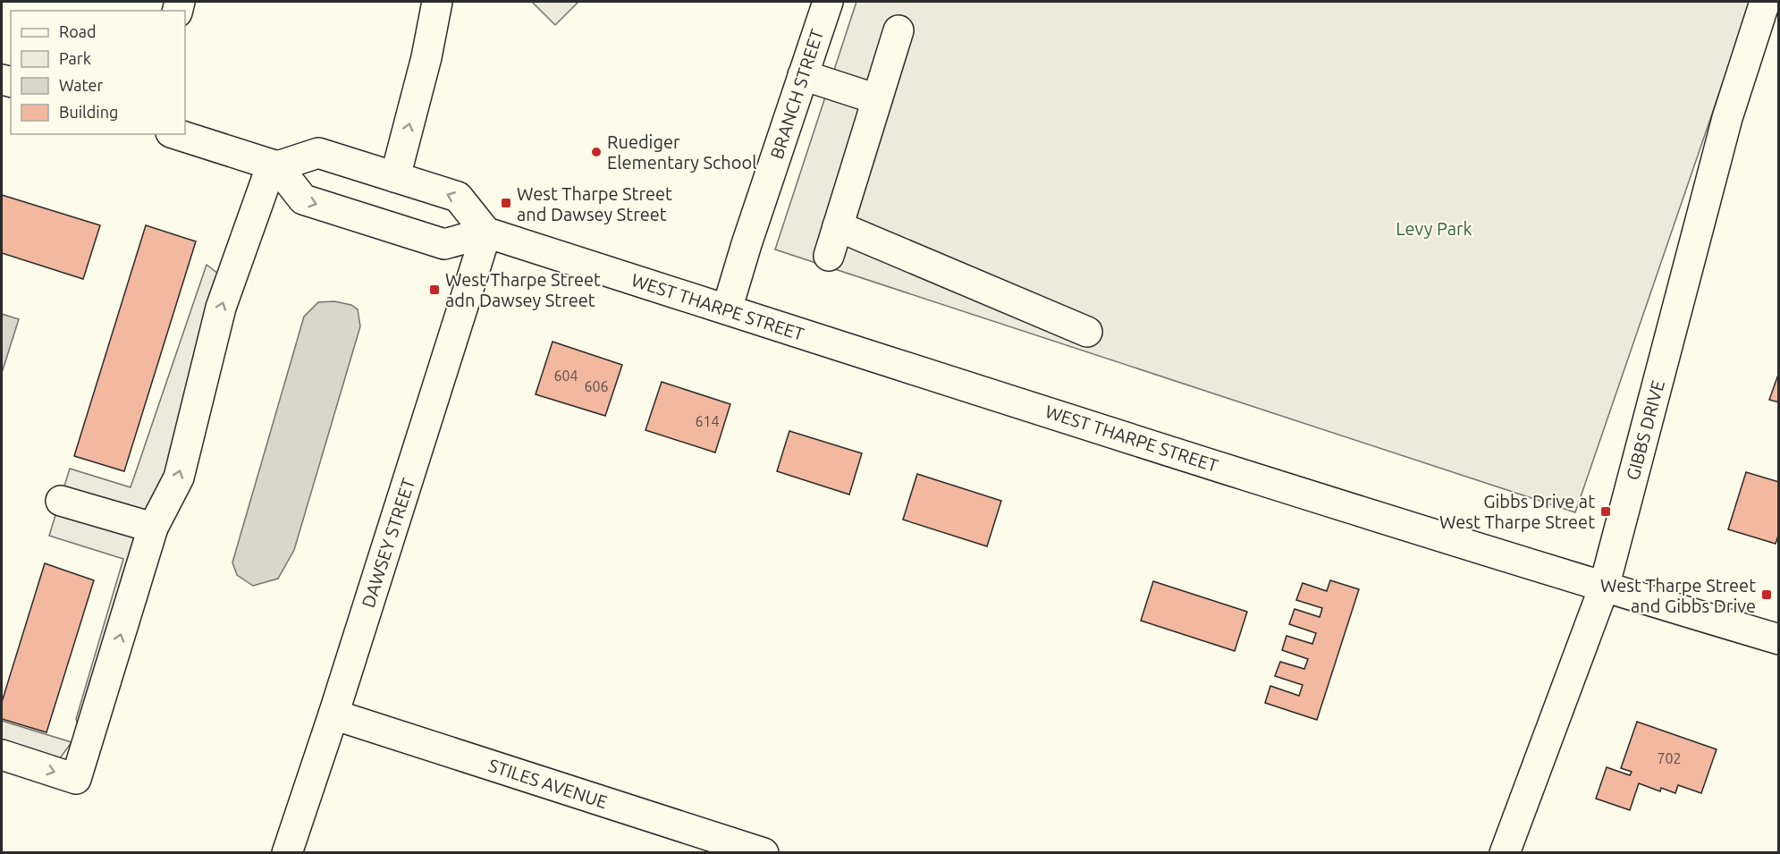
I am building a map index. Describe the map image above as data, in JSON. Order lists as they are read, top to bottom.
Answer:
{
  "streets": {
    "street": [
      "BRANCH STREET",
      "WEST THARPE STREET",
      "GIBBS DRIVE",
      "DAWSEY STREET",
      "STILES AVENUE"
    ]
  },
  "crossings": [
    ["BRANCH STREET", "WEST THARPE STREET"],
    ["WEST THARPE STREET", "GIBBS DRIVE"],
    ["WEST THARPE STREET", "DAWSEY STREET"],
    ["DAWSEY STREET", "STILES AVENUE"]
  ],
  "parks": ["Levy Park"],
  "places": {
    "other": ["Ruediger Elementary School"],
    "transit": [
      "West Tharpe Street and Dawsey Street",
      "West Tharpe Street adn Dawsey Street",
      "Gibbs Drive at West Tharpe Street",
      "West Tharpe Street and Gibbs Drive"
    ]
  },
  "house_numbers": [
    "604",
    "606",
    "614",
    "702"
  ],
  "legend": [
    "Road",
    "Park",
    "Water",
    "Building"
  ]
}
